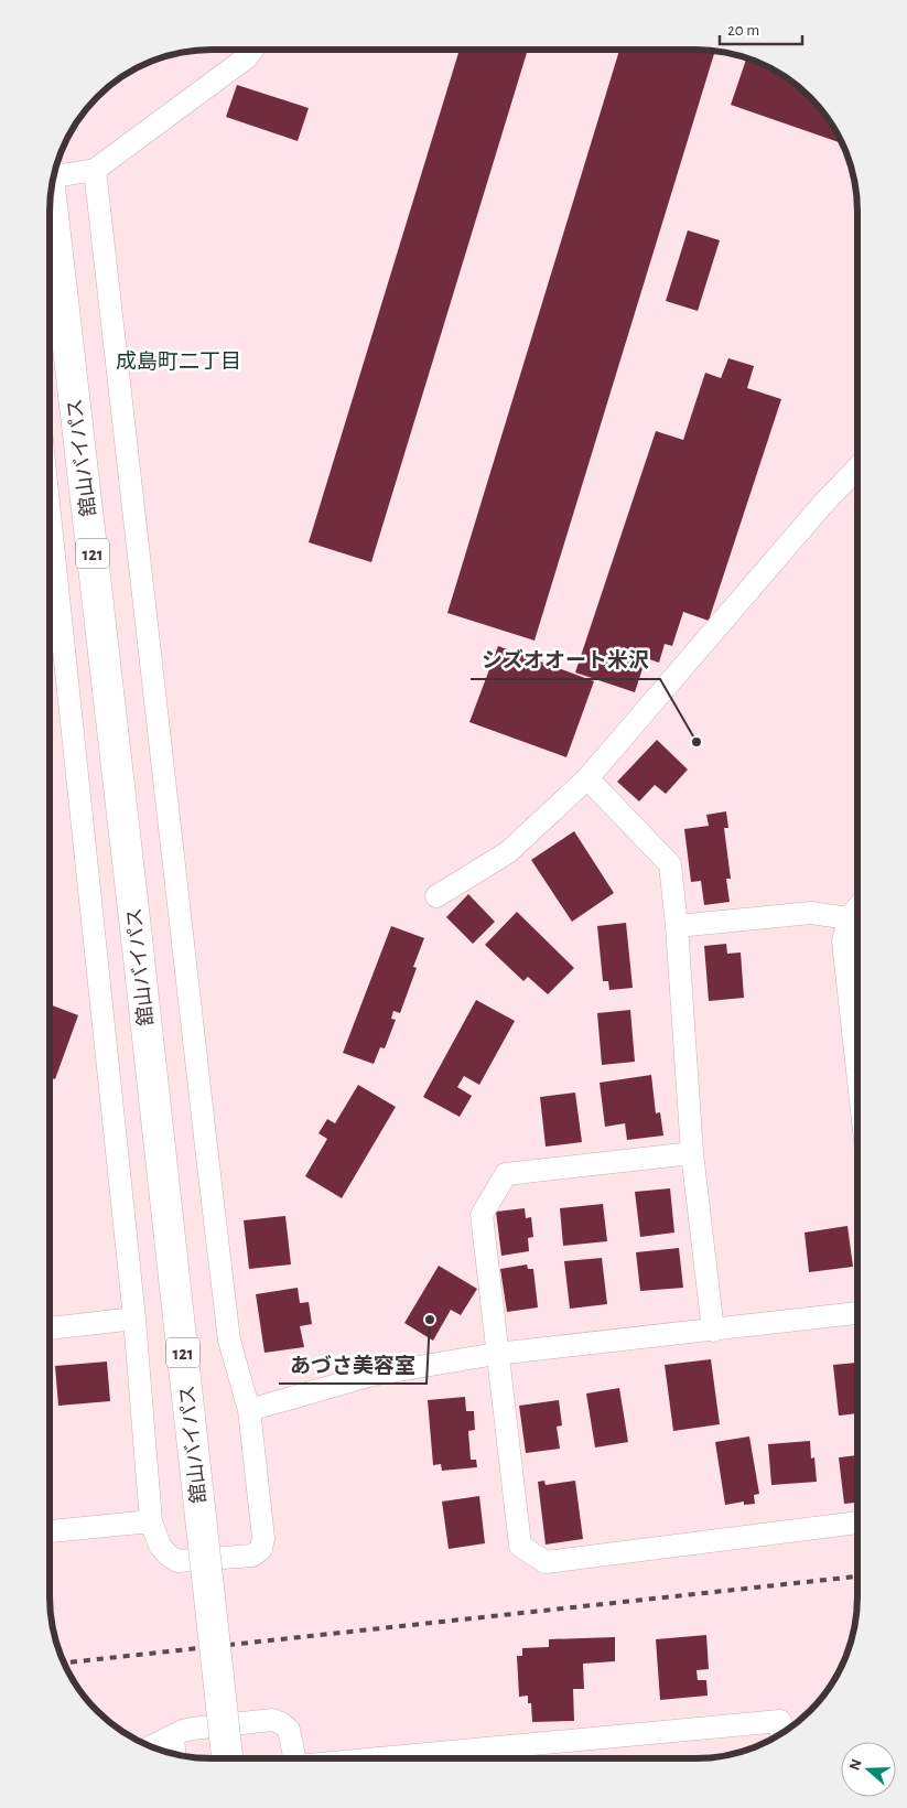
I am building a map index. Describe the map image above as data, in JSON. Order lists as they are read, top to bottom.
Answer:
{
  "streets": {
    "highway": ["舘山バイパス", "121"]
  },
  "districts": ["成島町二丁目"],
  "places": ["シズオオート米沢", "あづさ美容室"],
  "scale_bar": "20 m",
  "north": "left"
}
